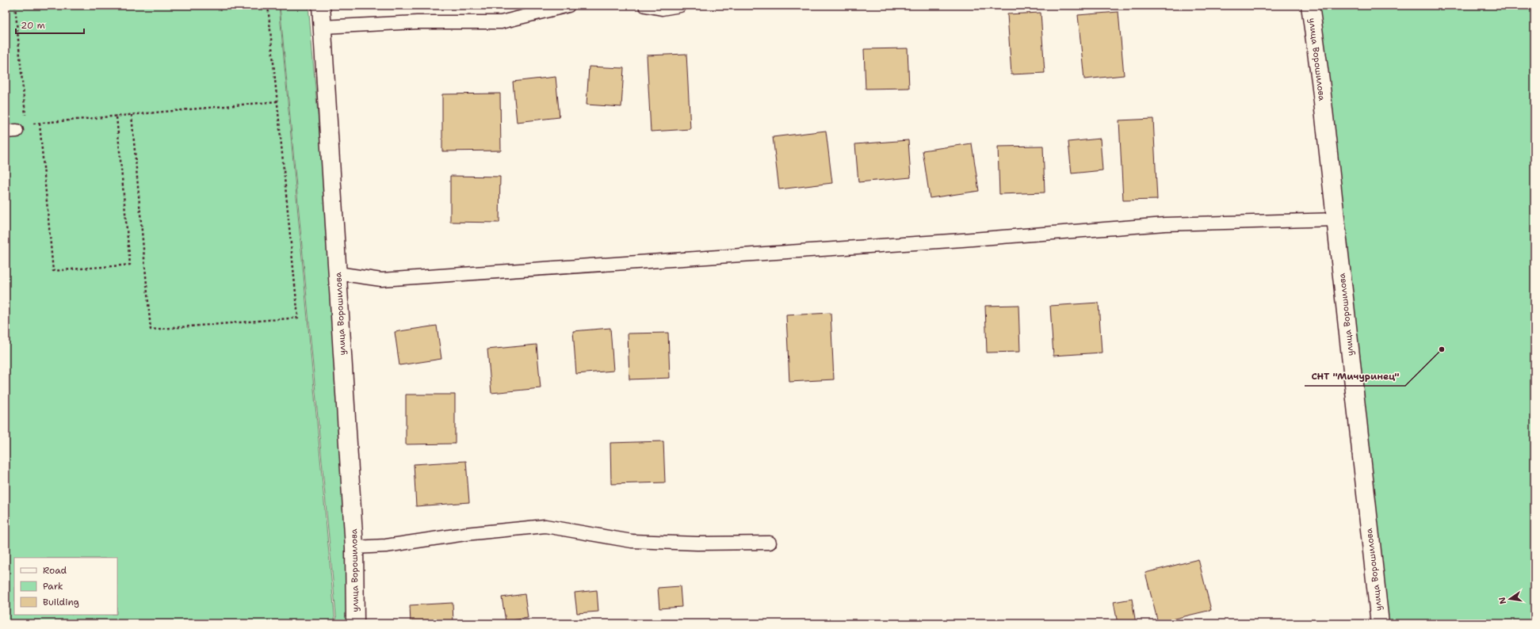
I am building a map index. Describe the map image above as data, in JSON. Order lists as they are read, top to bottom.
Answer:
{
  "streets": {
    "street": ["улица Ворошилова"]
  },
  "places": ["СНТ \"Мичуринец\""],
  "legend": ["Road", "Park", "Building"],
  "scale_bar": "20 m",
  "north": "left"
}
